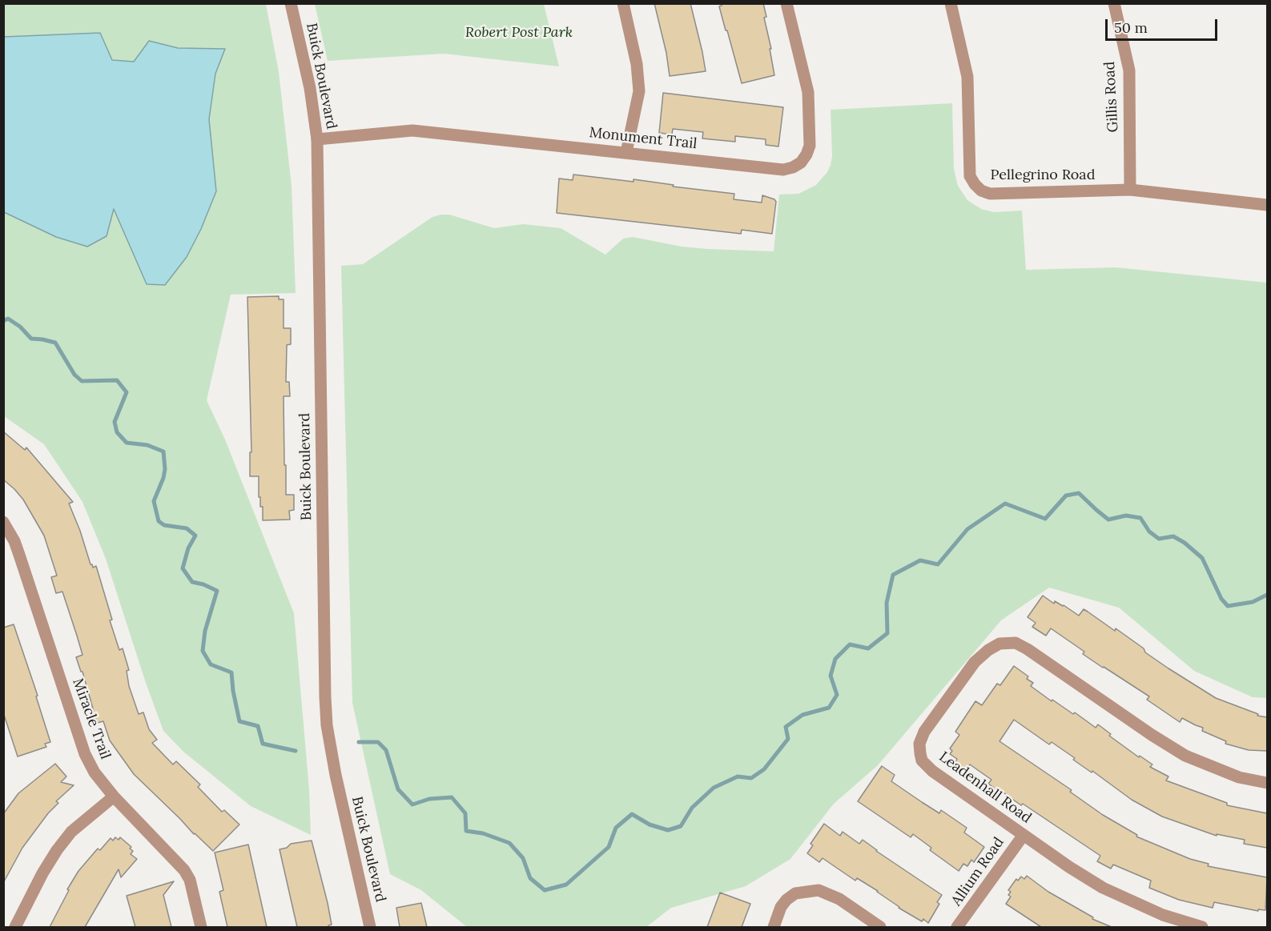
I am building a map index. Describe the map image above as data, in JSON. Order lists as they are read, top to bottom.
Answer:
{
  "streets": {
    "street": [
      "Buick Boulevard",
      "Gillis Road",
      "Monument Trail",
      "Pellegrino Road",
      "Miracle Trail",
      "Leadenhall Road",
      "Allium Road"
    ]
  },
  "crossings": [
    ["Buick Boulevard", "Monument Trail"],
    ["Gillis Road", "Pellegrino Road"],
    ["Leadenhall Road", "Allium Road"]
  ],
  "parks": ["Robert Post Park"],
  "scale_bar": "50 m"
}
